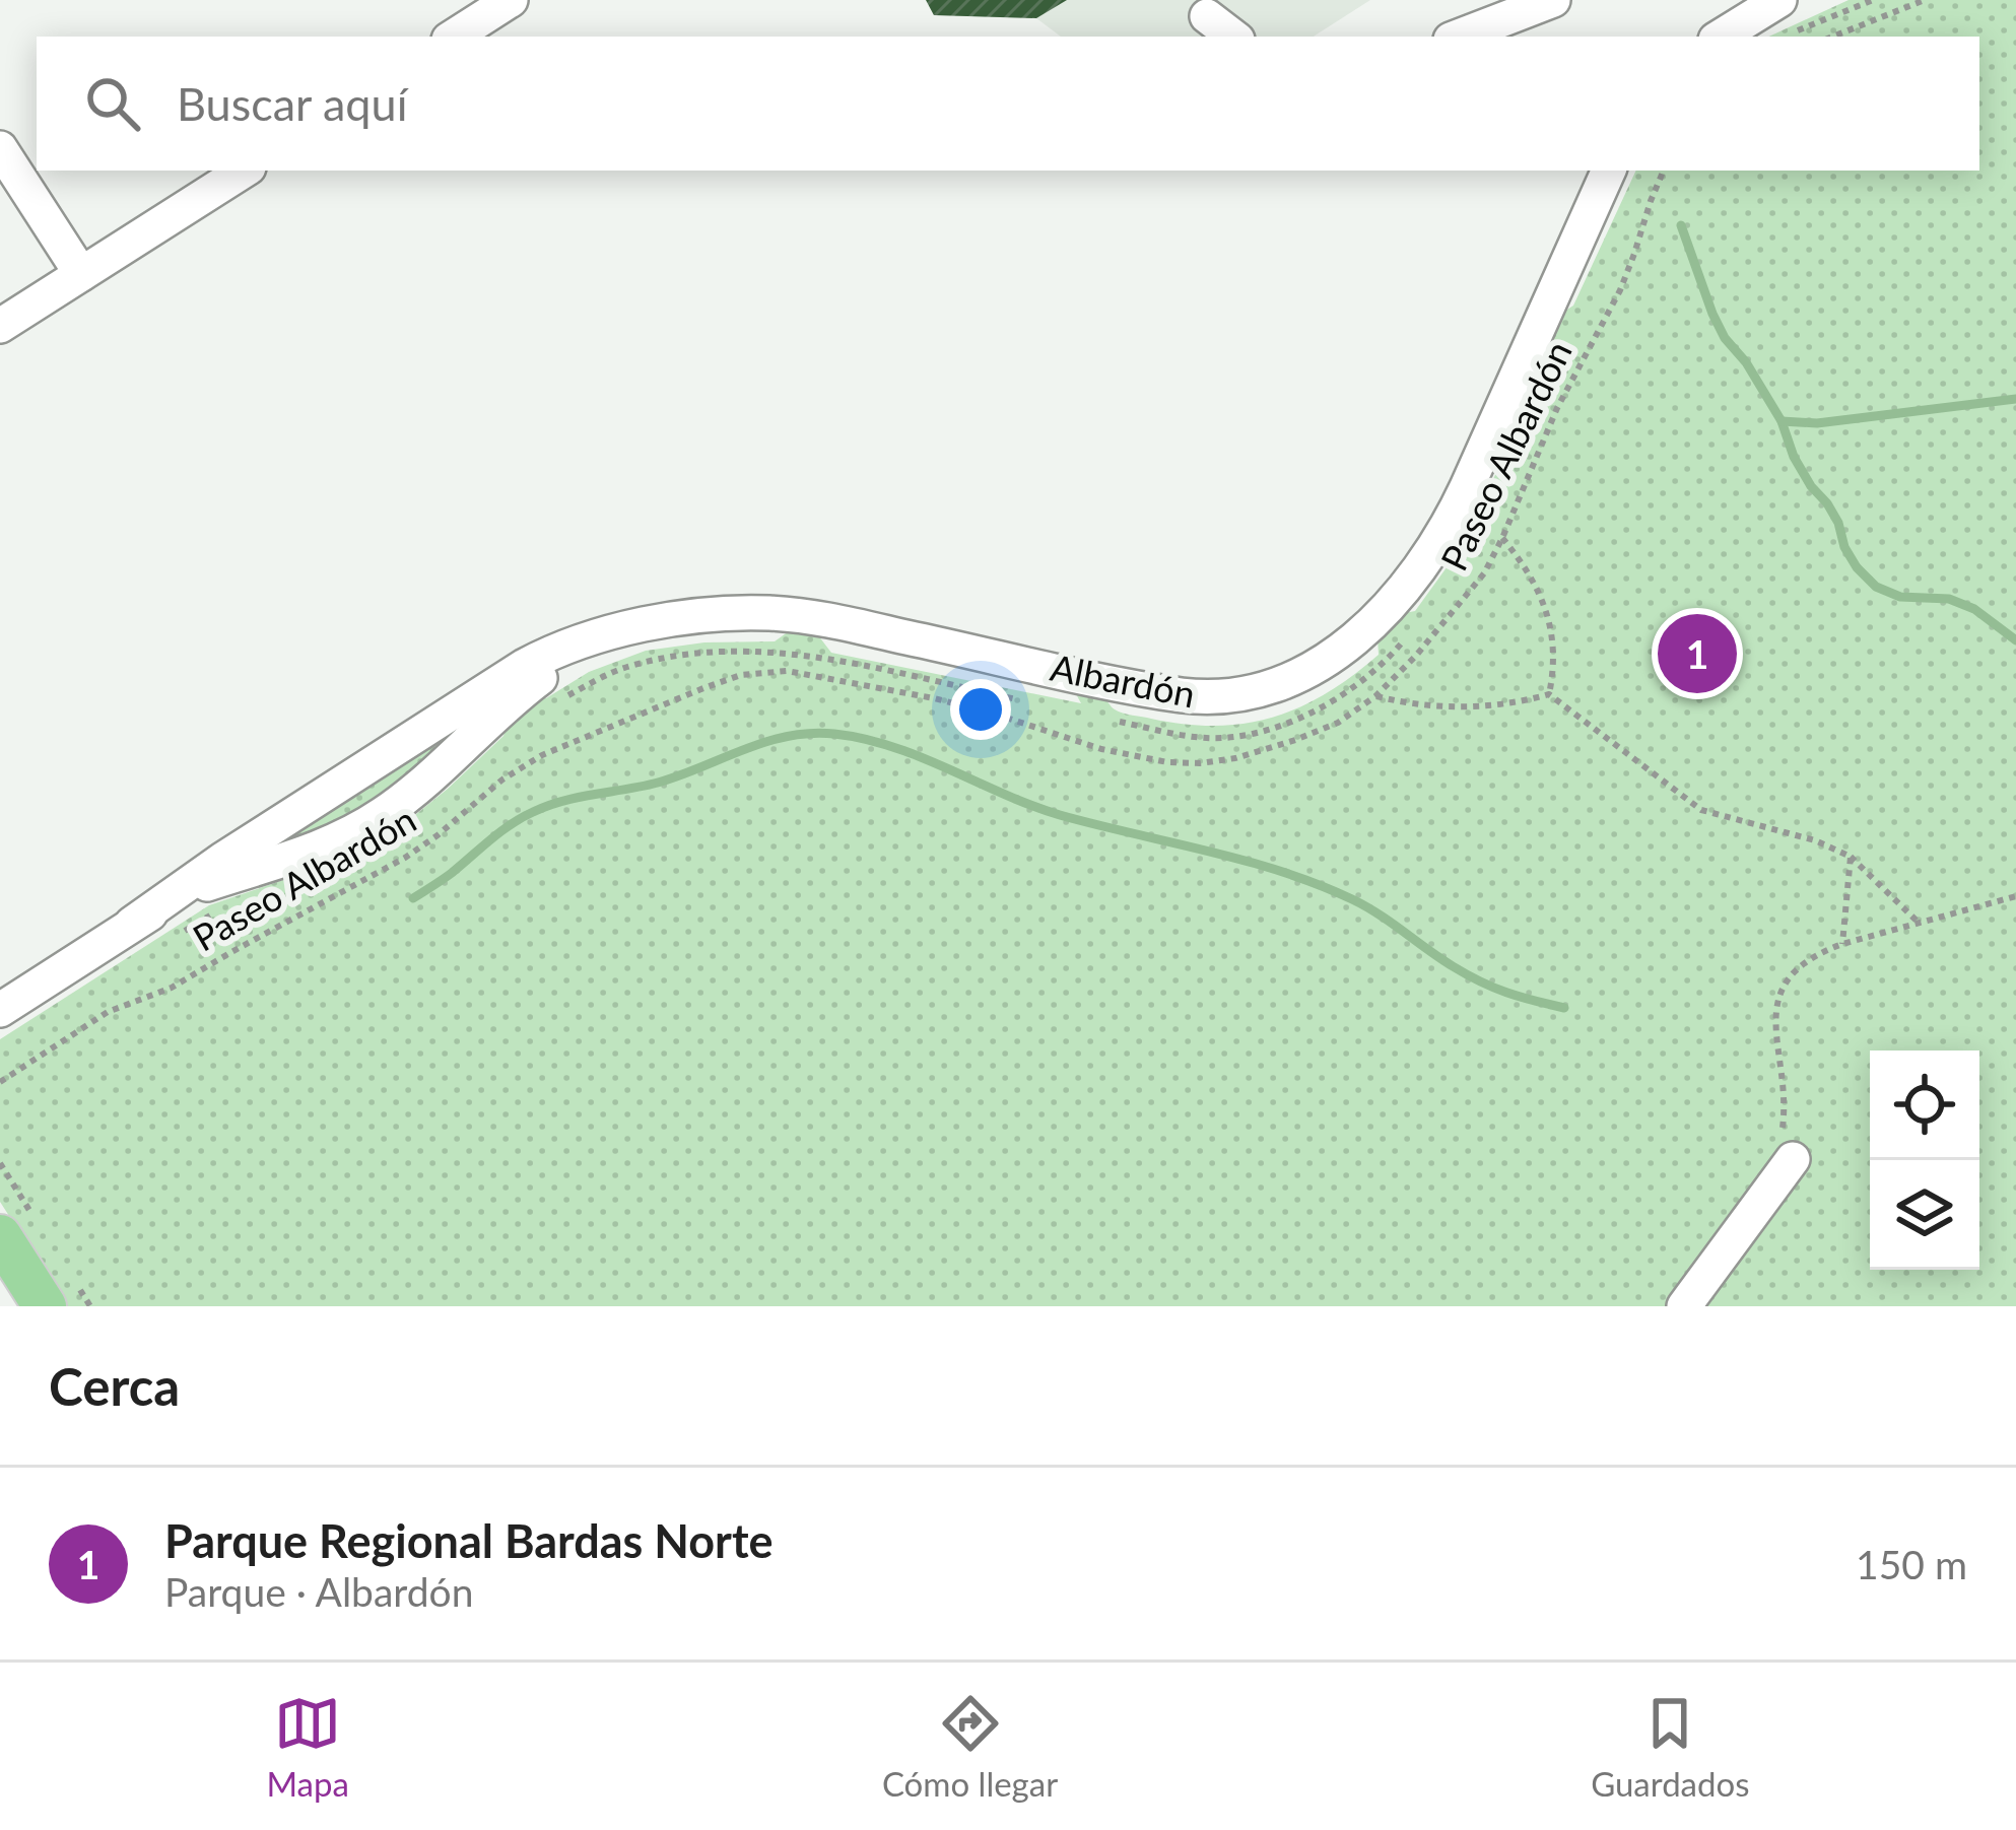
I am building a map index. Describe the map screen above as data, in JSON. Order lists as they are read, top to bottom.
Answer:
{
  "streets": {
    "street": ["Albardón"],
    "path": ["Paseo Albardón"]
  },
  "page": {
    "search": "Buscar aquí",
    "pins": "1",
    "heading": "Cerca",
    "list": [
      {
        "mark": "1",
        "name": "Parque Regional Bardas Norte",
        "note": "Parque · Albardón",
        "value": "150 m"
      }
    ],
    "nav": ["Mapa", "Cómo llegar", "Guardados"]
  }
}
